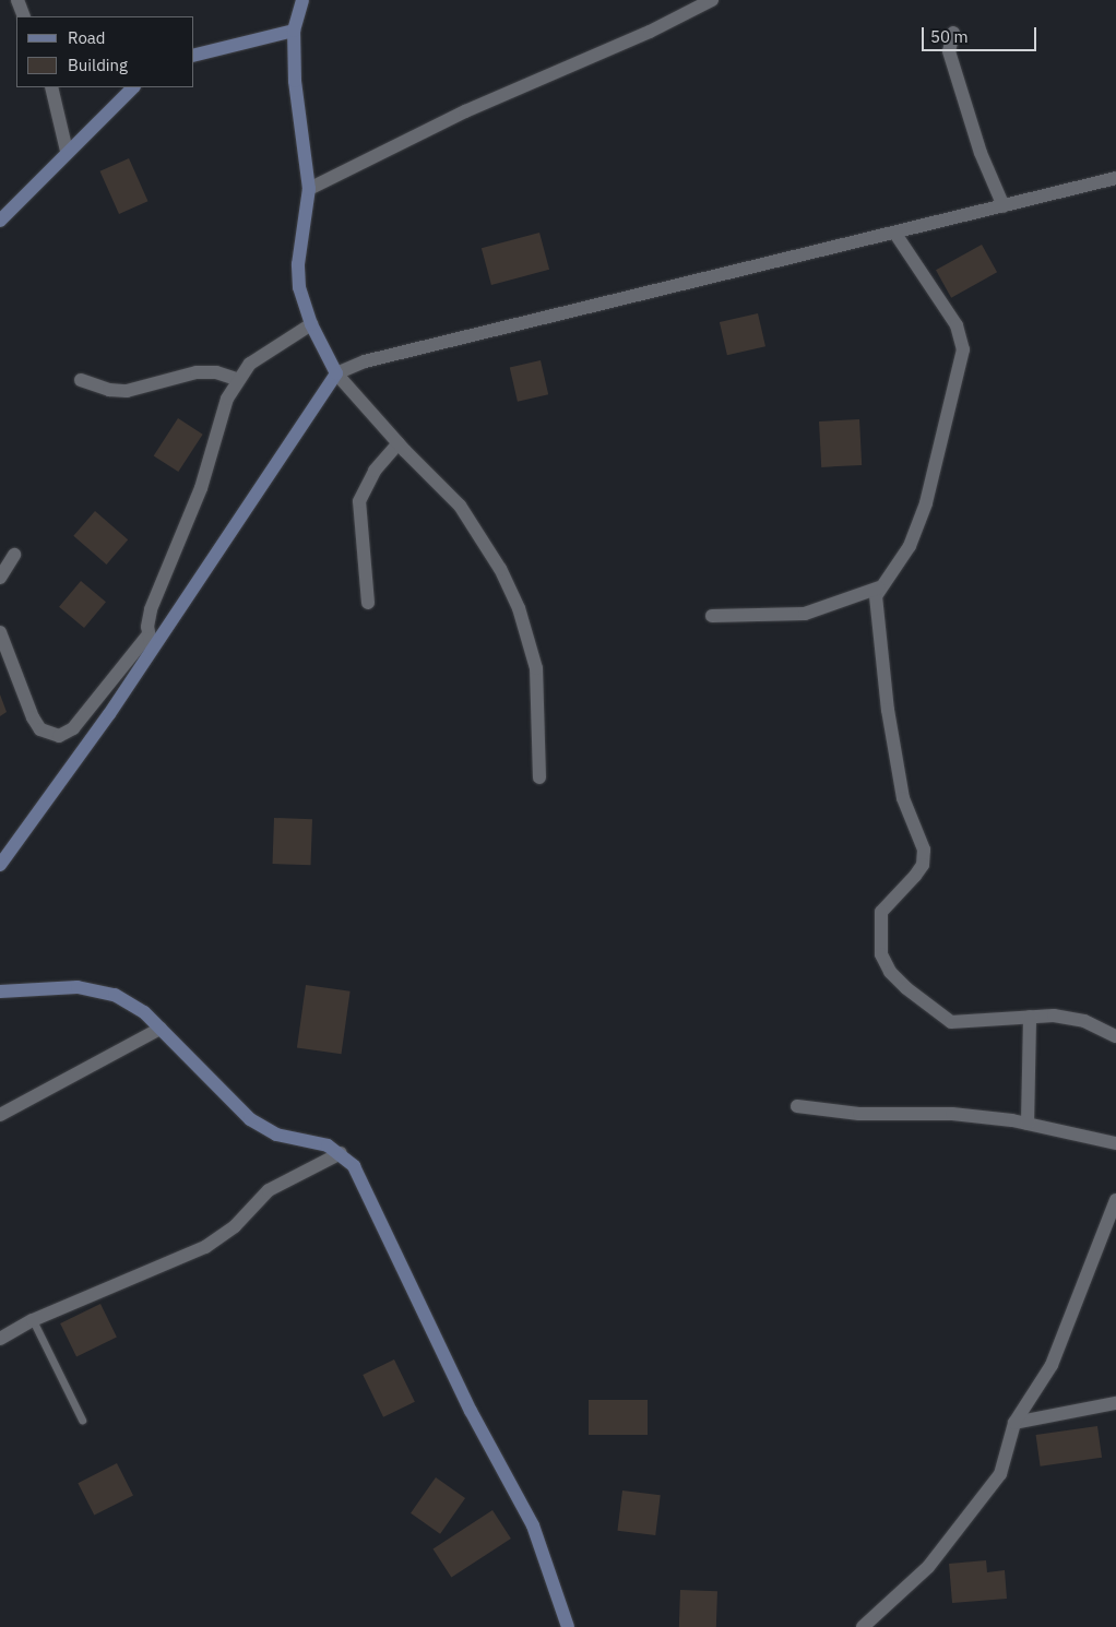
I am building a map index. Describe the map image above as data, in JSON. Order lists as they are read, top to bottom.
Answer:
{
  "legend": ["Road", "Building"],
  "scale_bar": "50 m"
}
